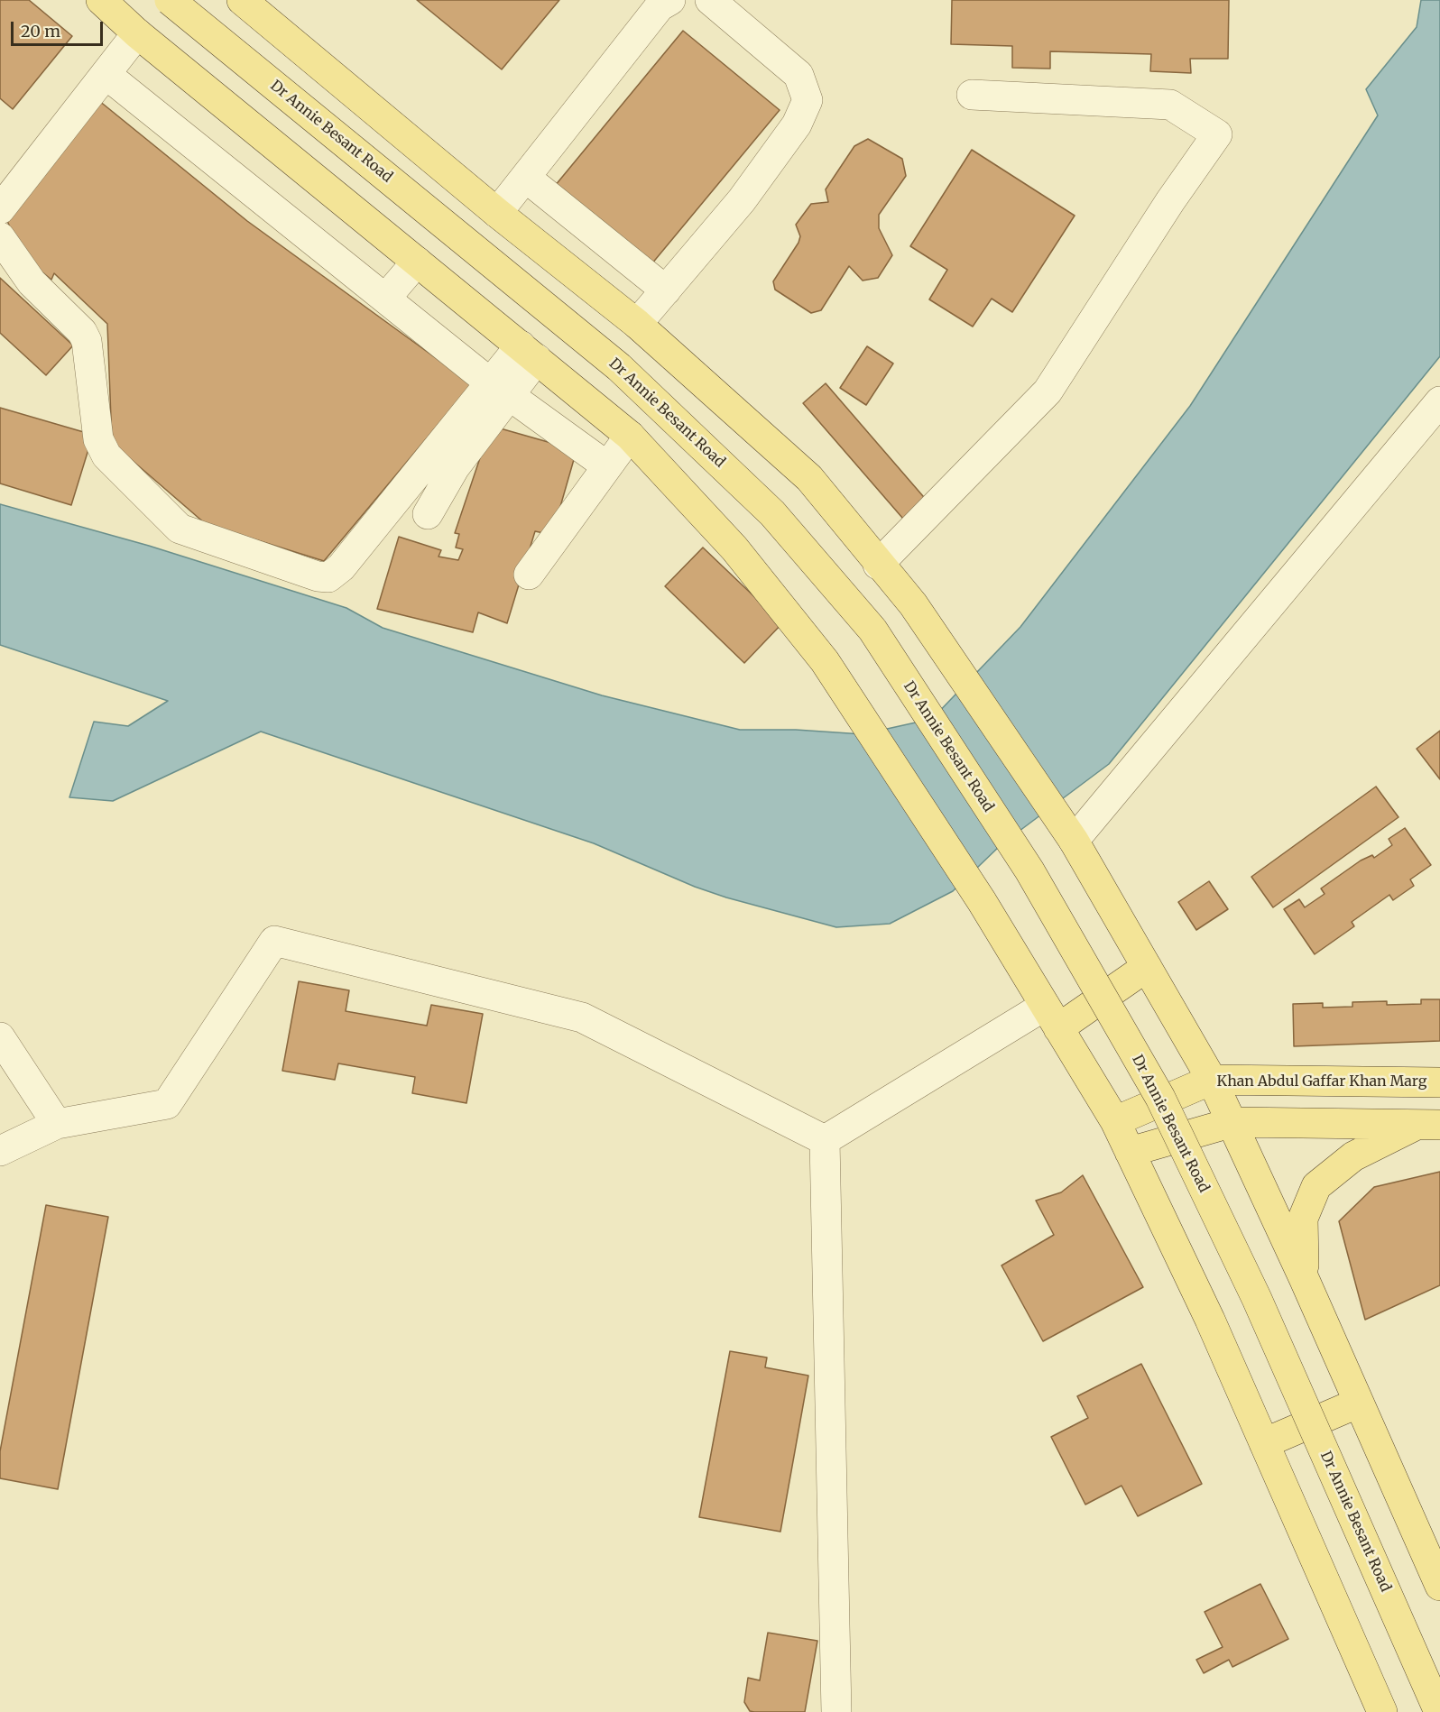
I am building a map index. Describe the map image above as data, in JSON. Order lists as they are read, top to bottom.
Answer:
{
  "streets": {
    "main road": ["Dr Annie Besant Road", "Khan Abdul Gaffar Khan Marg"]
  },
  "scale_bar": "20 m"
}
